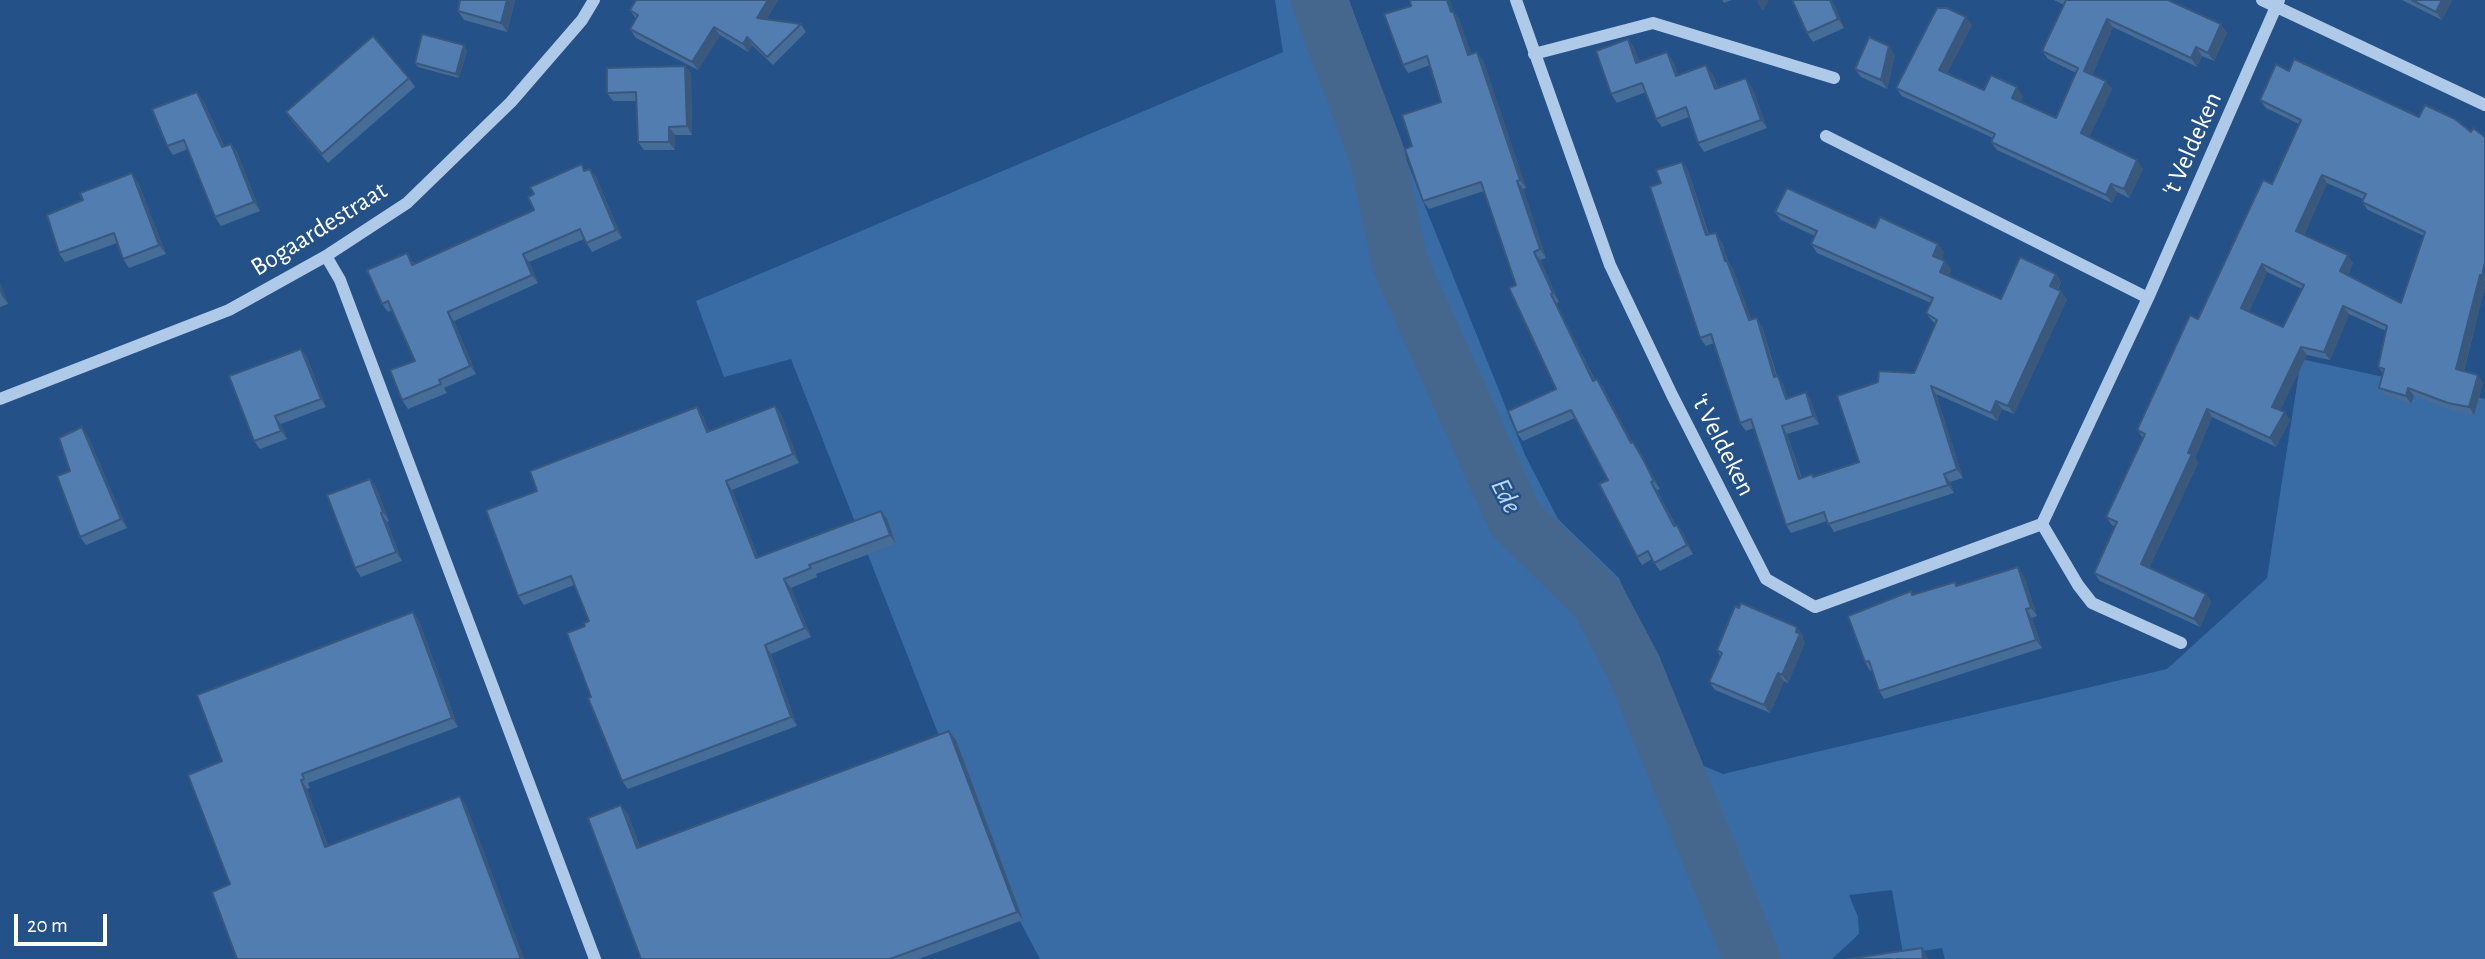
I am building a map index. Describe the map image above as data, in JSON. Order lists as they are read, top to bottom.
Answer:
{
  "streets": {
    "street": ["'t Veldeken", "Bogaardestraat"]
  },
  "water": ["Ede"],
  "scale_bar": "20 m"
}
